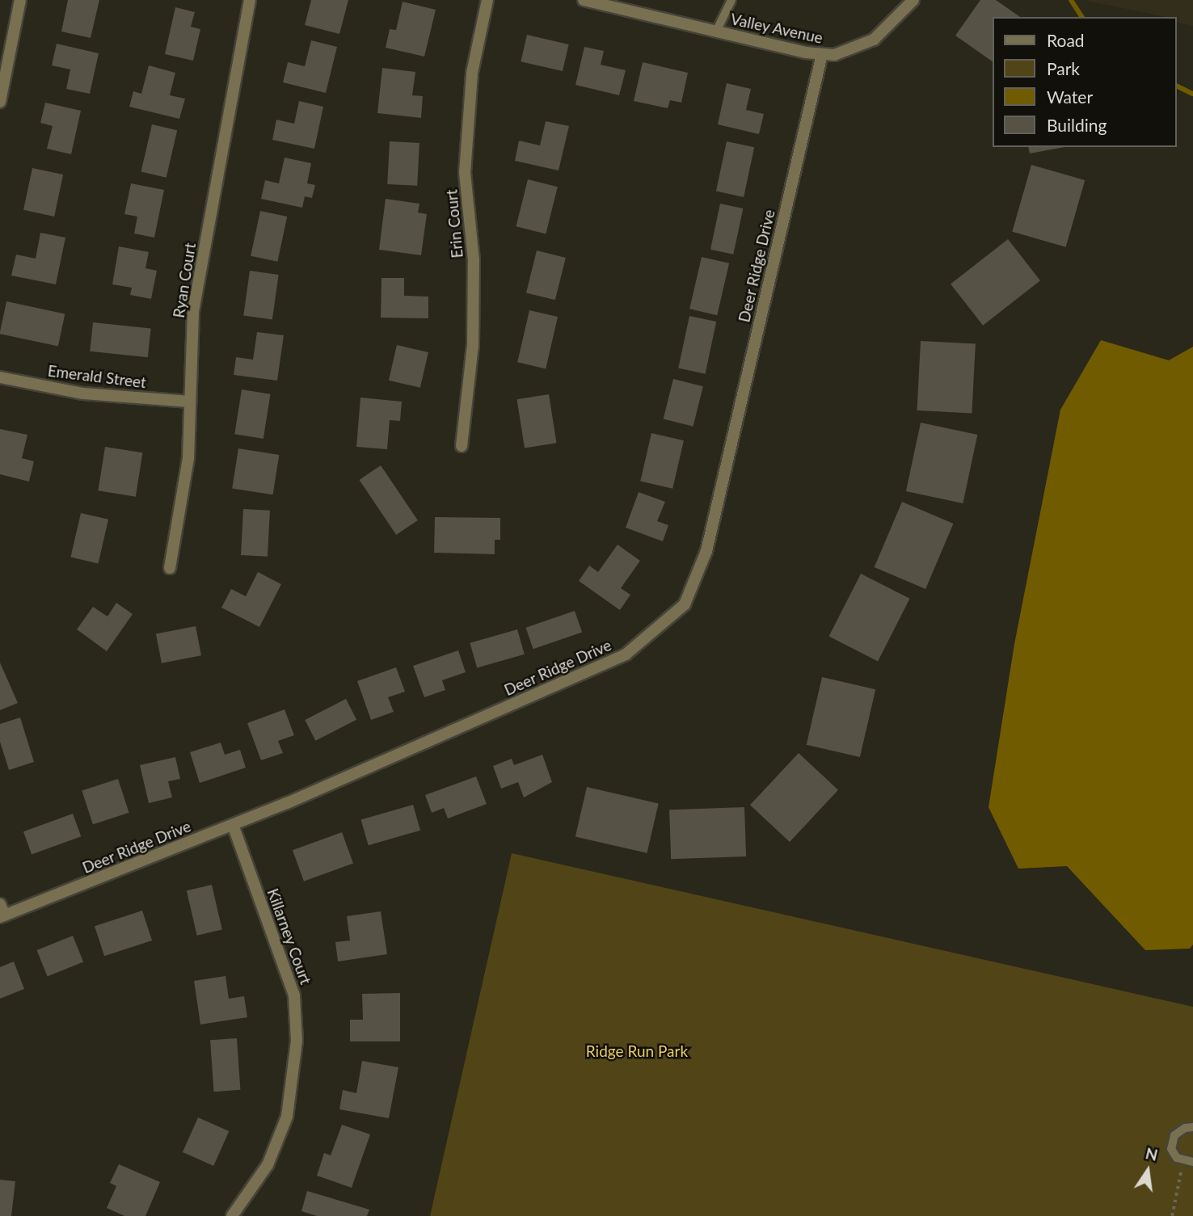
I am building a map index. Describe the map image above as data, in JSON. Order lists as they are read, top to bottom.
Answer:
{
  "streets": {
    "street": [
      "Valley Avenue",
      "Erin Court",
      "Deer Ridge Drive",
      "Ryan Court",
      "Emerald Street",
      "Killarney Court"
    ]
  },
  "crossings": [
    ["Valley Avenue", "Deer Ridge Drive"],
    ["Deer Ridge Drive", "Killarney Court"],
    ["Ryan Court", "Emerald Street"]
  ],
  "parks": ["Ridge Run Park"],
  "legend": [
    "Road",
    "Park",
    "Water",
    "Building"
  ],
  "north": "top"
}
